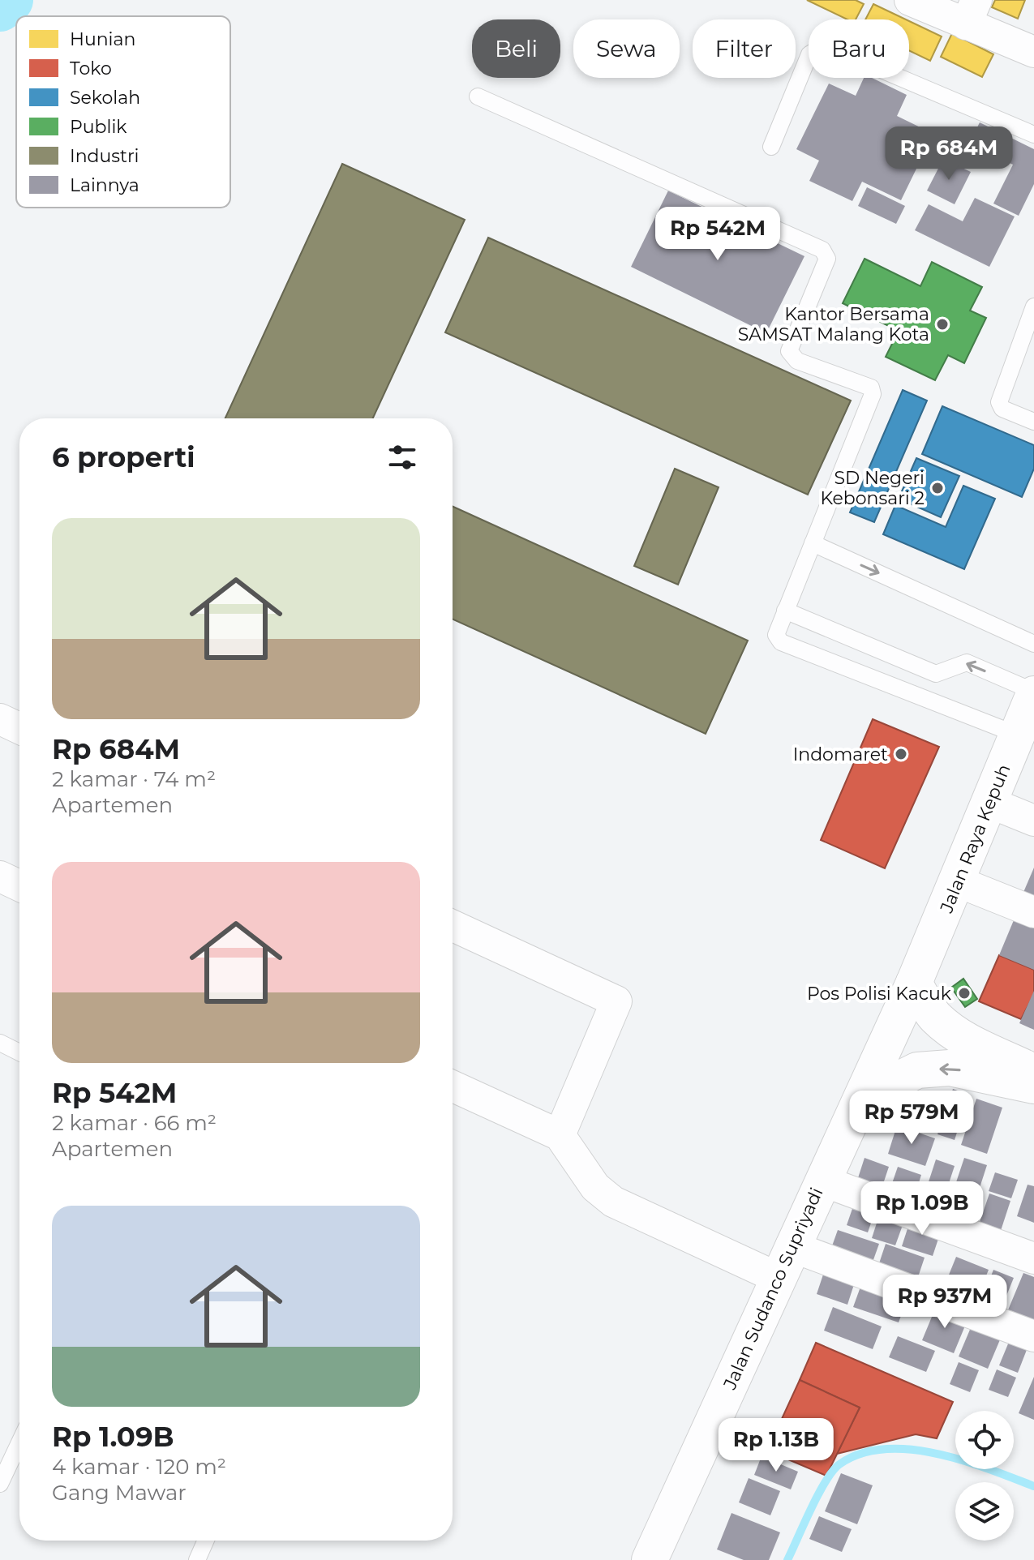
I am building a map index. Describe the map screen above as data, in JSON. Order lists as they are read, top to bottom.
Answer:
{
  "streets": {
    "main road": ["Jalan Raya Kepuh", "Jalan Sudanco Supriyadi"]
  },
  "crossings": [
    ["Jalan Raya Kepuh", "Jalan Sudanco Supriyadi"]
  ],
  "places": [
    "Kantor Bersama SAMSAT Malang Kota",
    "SD Negeri Kebonsari 2",
    "Indomaret",
    "Pos Polisi Kacuk"
  ],
  "legend": [
    "Hunian",
    "Toko",
    "Sekolah",
    "Publik",
    "Industri",
    "Lainnya"
  ],
  "page": {
    "chip": [
      "Beli",
      "Sewa",
      "Filter",
      "Baru"
    ],
    "price": [
      "Rp 684M",
      "Rp 542M",
      "Rp 579M",
      "Rp 1.09B",
      "Rp 937M",
      "Rp 1.13B"
    ],
    "heading": "6 properti",
    "list": [
      {
        "name": "Rp 684M",
        "note": "2 kamar · 74 m² · Apartemen"
      },
      {
        "name": "Rp 542M",
        "note": "2 kamar · 66 m² · Apartemen"
      },
      {
        "name": "Rp 1.09B",
        "note": "4 kamar · 120 m² · Gang Mawar"
      }
    ]
  }
}
